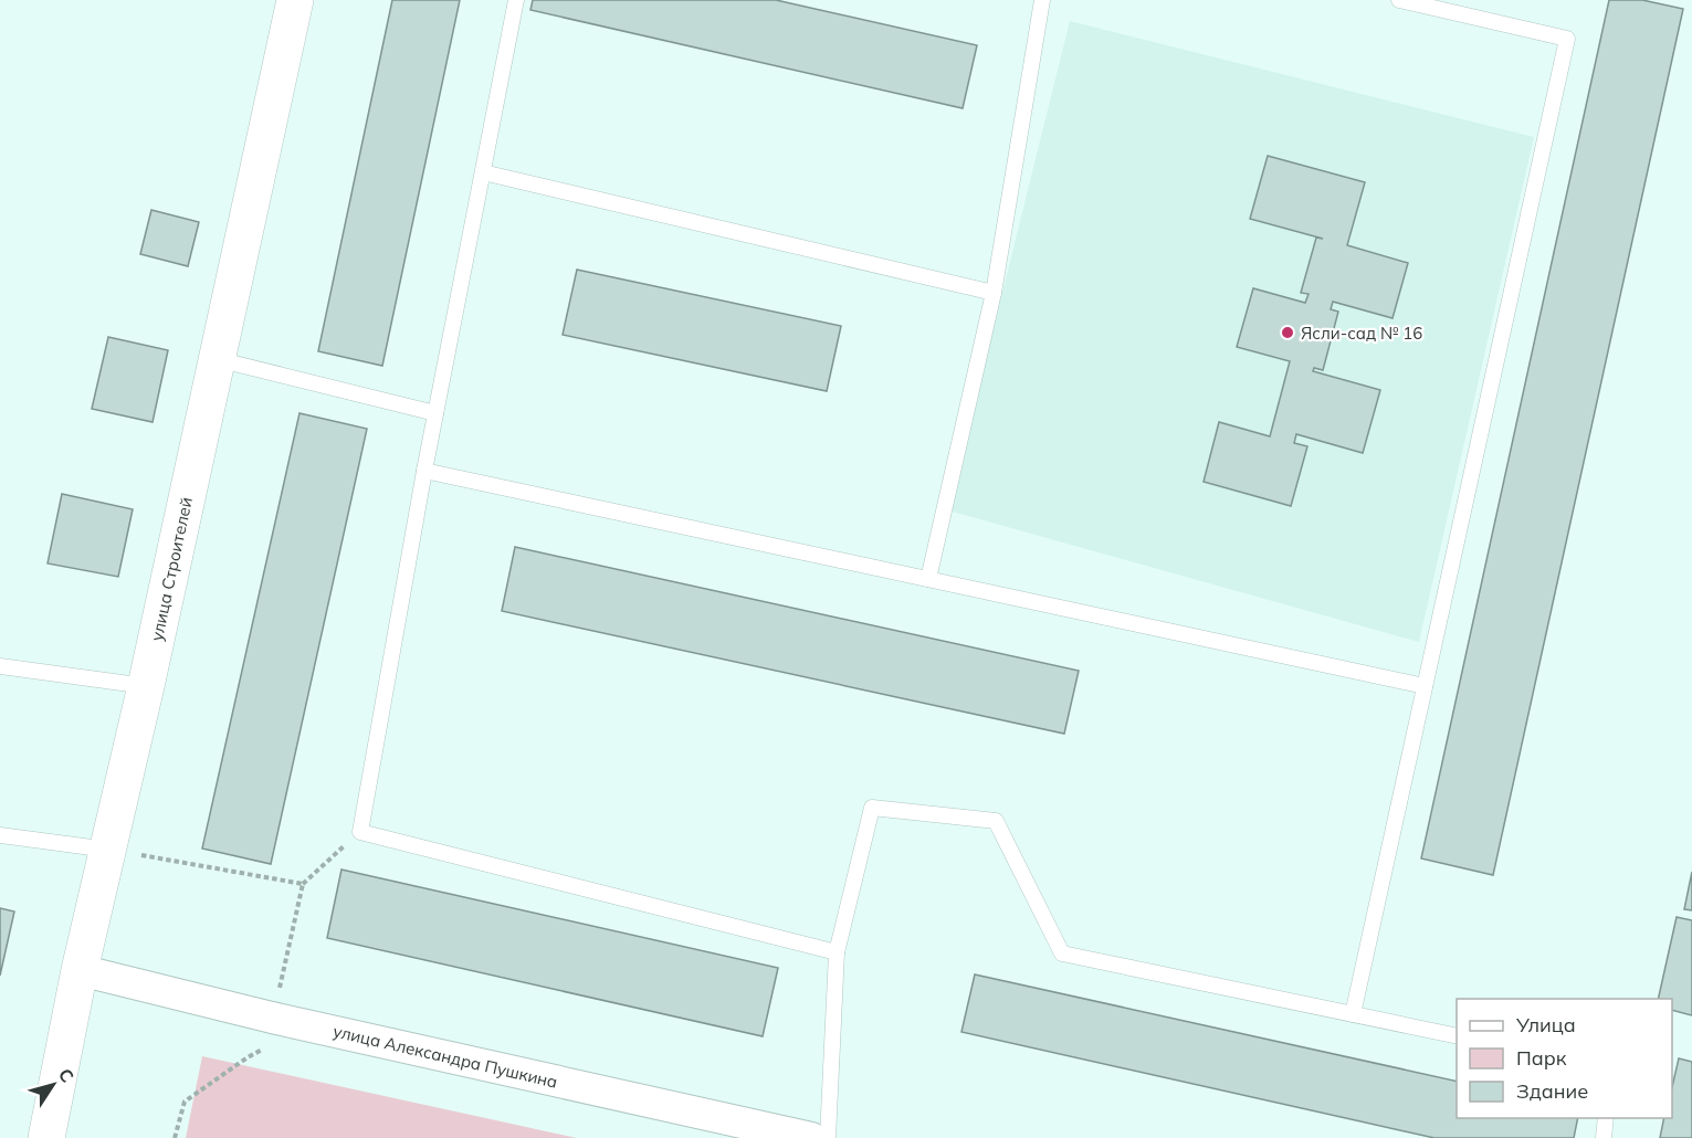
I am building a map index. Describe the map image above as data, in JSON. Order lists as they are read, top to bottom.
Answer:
{
  "streets": {
    "street": ["улица Строителей", "улица Александра Пушкина"]
  },
  "crossings": [
    ["улица Строителей", "улица Александра Пушкина"]
  ],
  "places": ["Ясли-сад № 16"],
  "legend": ["Улица", "Парк", "Здание"],
  "north": "top right"
}
